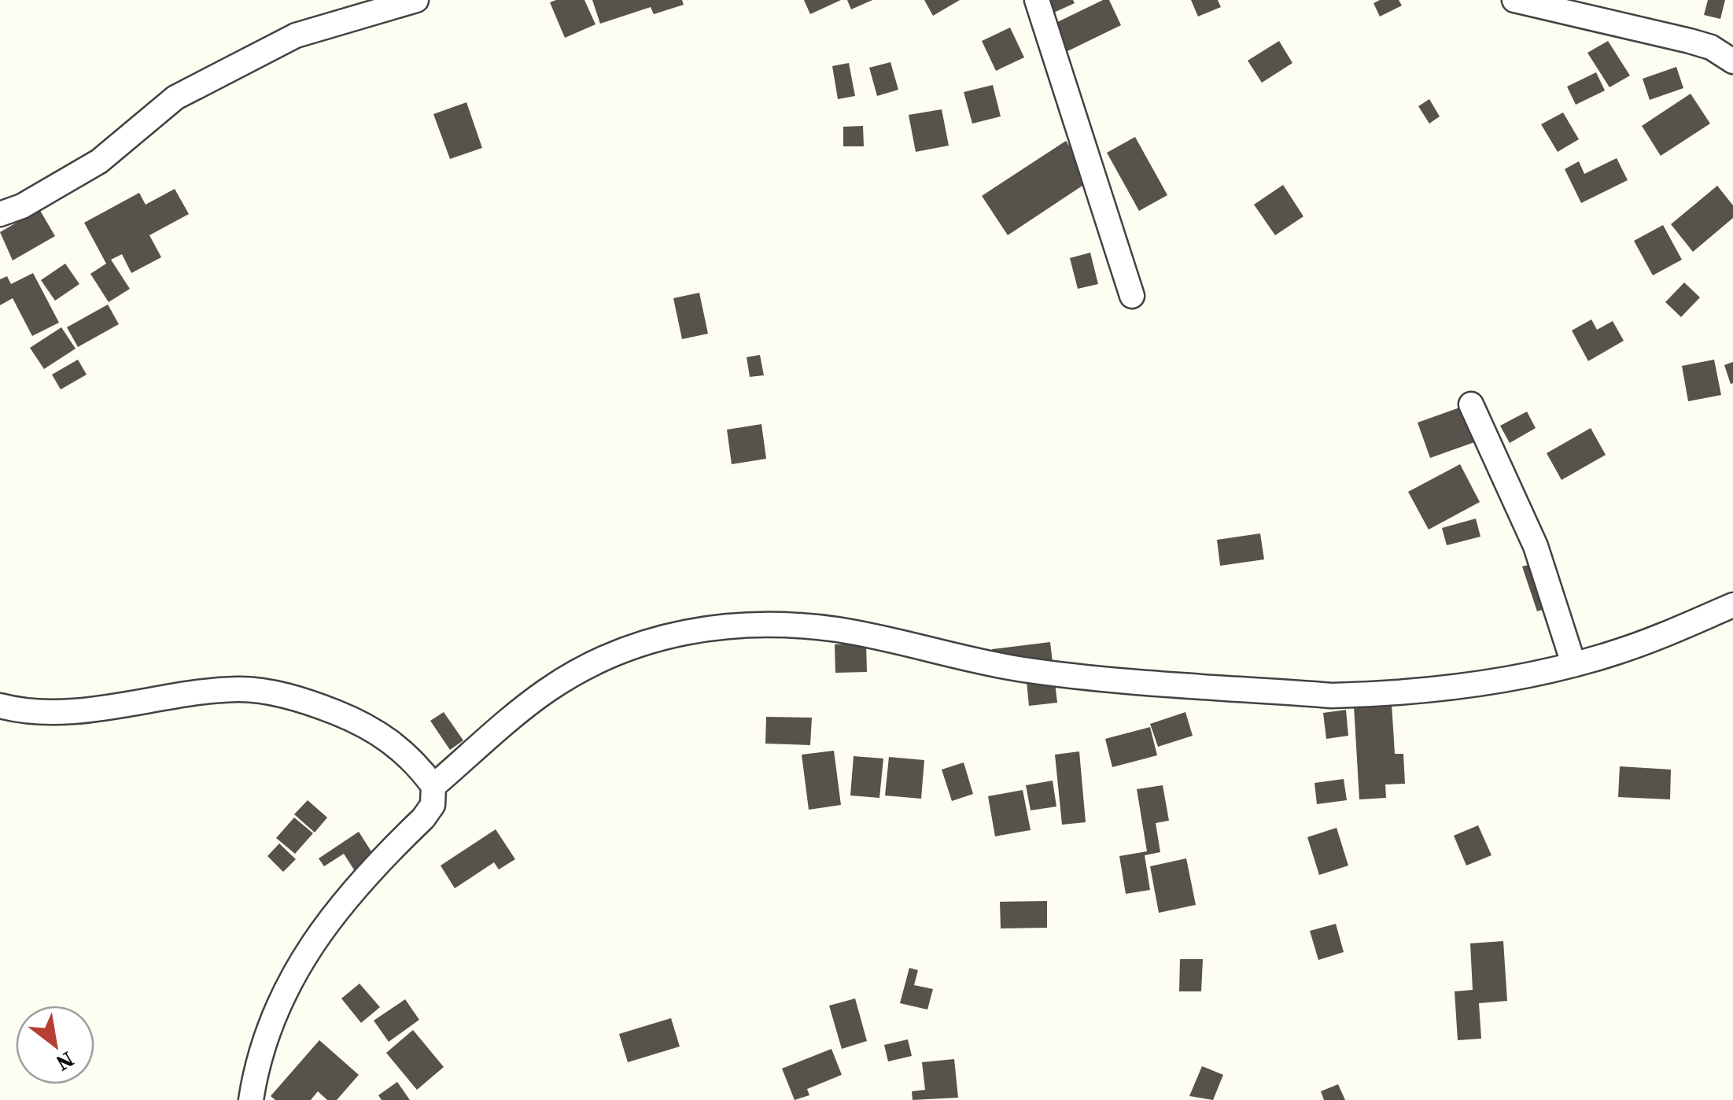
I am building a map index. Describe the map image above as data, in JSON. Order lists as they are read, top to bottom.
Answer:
{
  "north": "bottom right"
}
